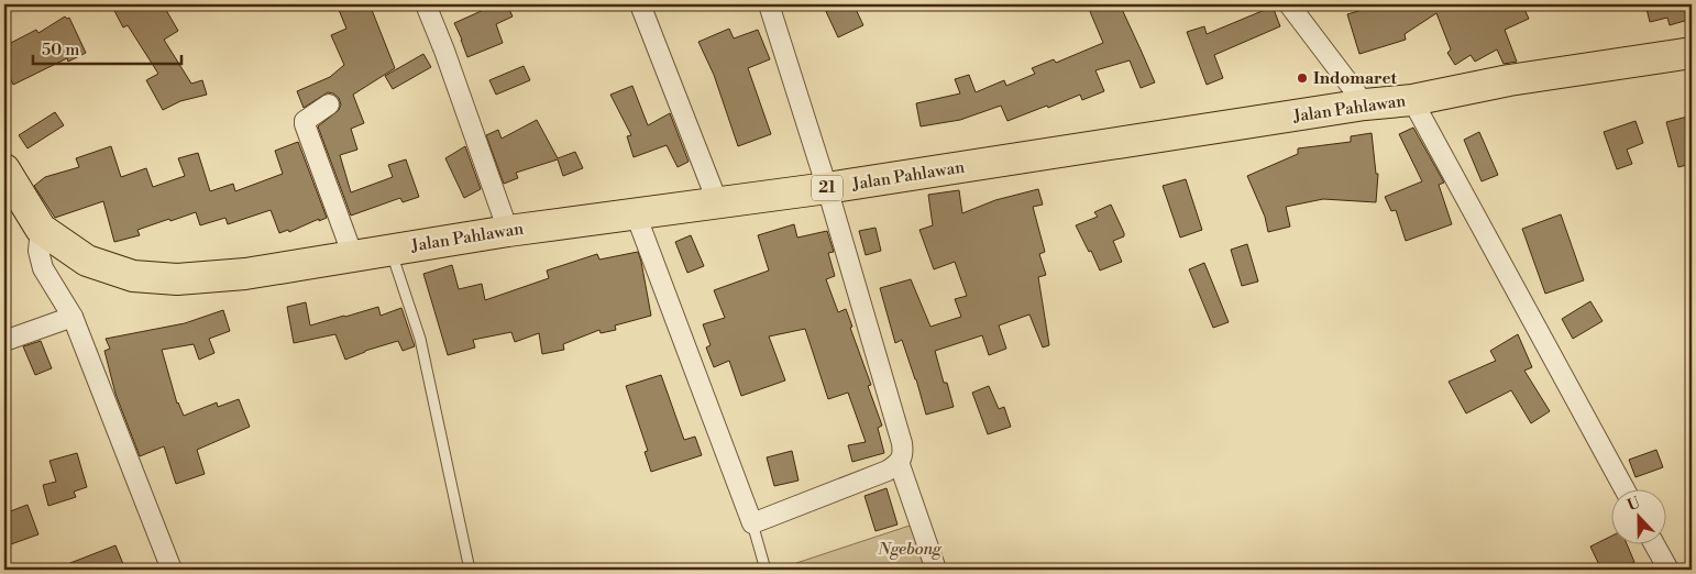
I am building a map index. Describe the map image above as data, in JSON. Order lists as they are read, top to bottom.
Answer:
{
  "streets": {
    "highway": ["Jalan Pahlawan", "21"]
  },
  "parks": ["Ngebong"],
  "places": ["Indomaret"],
  "scale_bar": "50 m",
  "north": "top"
}
